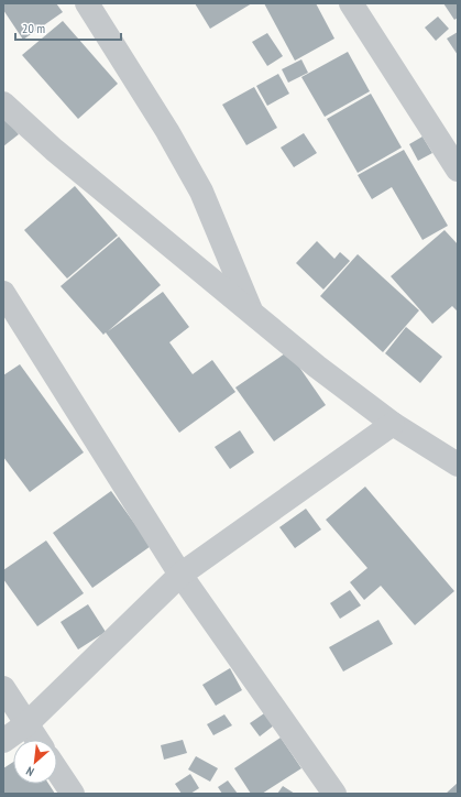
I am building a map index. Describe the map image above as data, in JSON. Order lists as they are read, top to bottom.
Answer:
{
  "scale_bar": "20 m",
  "north": "bottom left"
}
